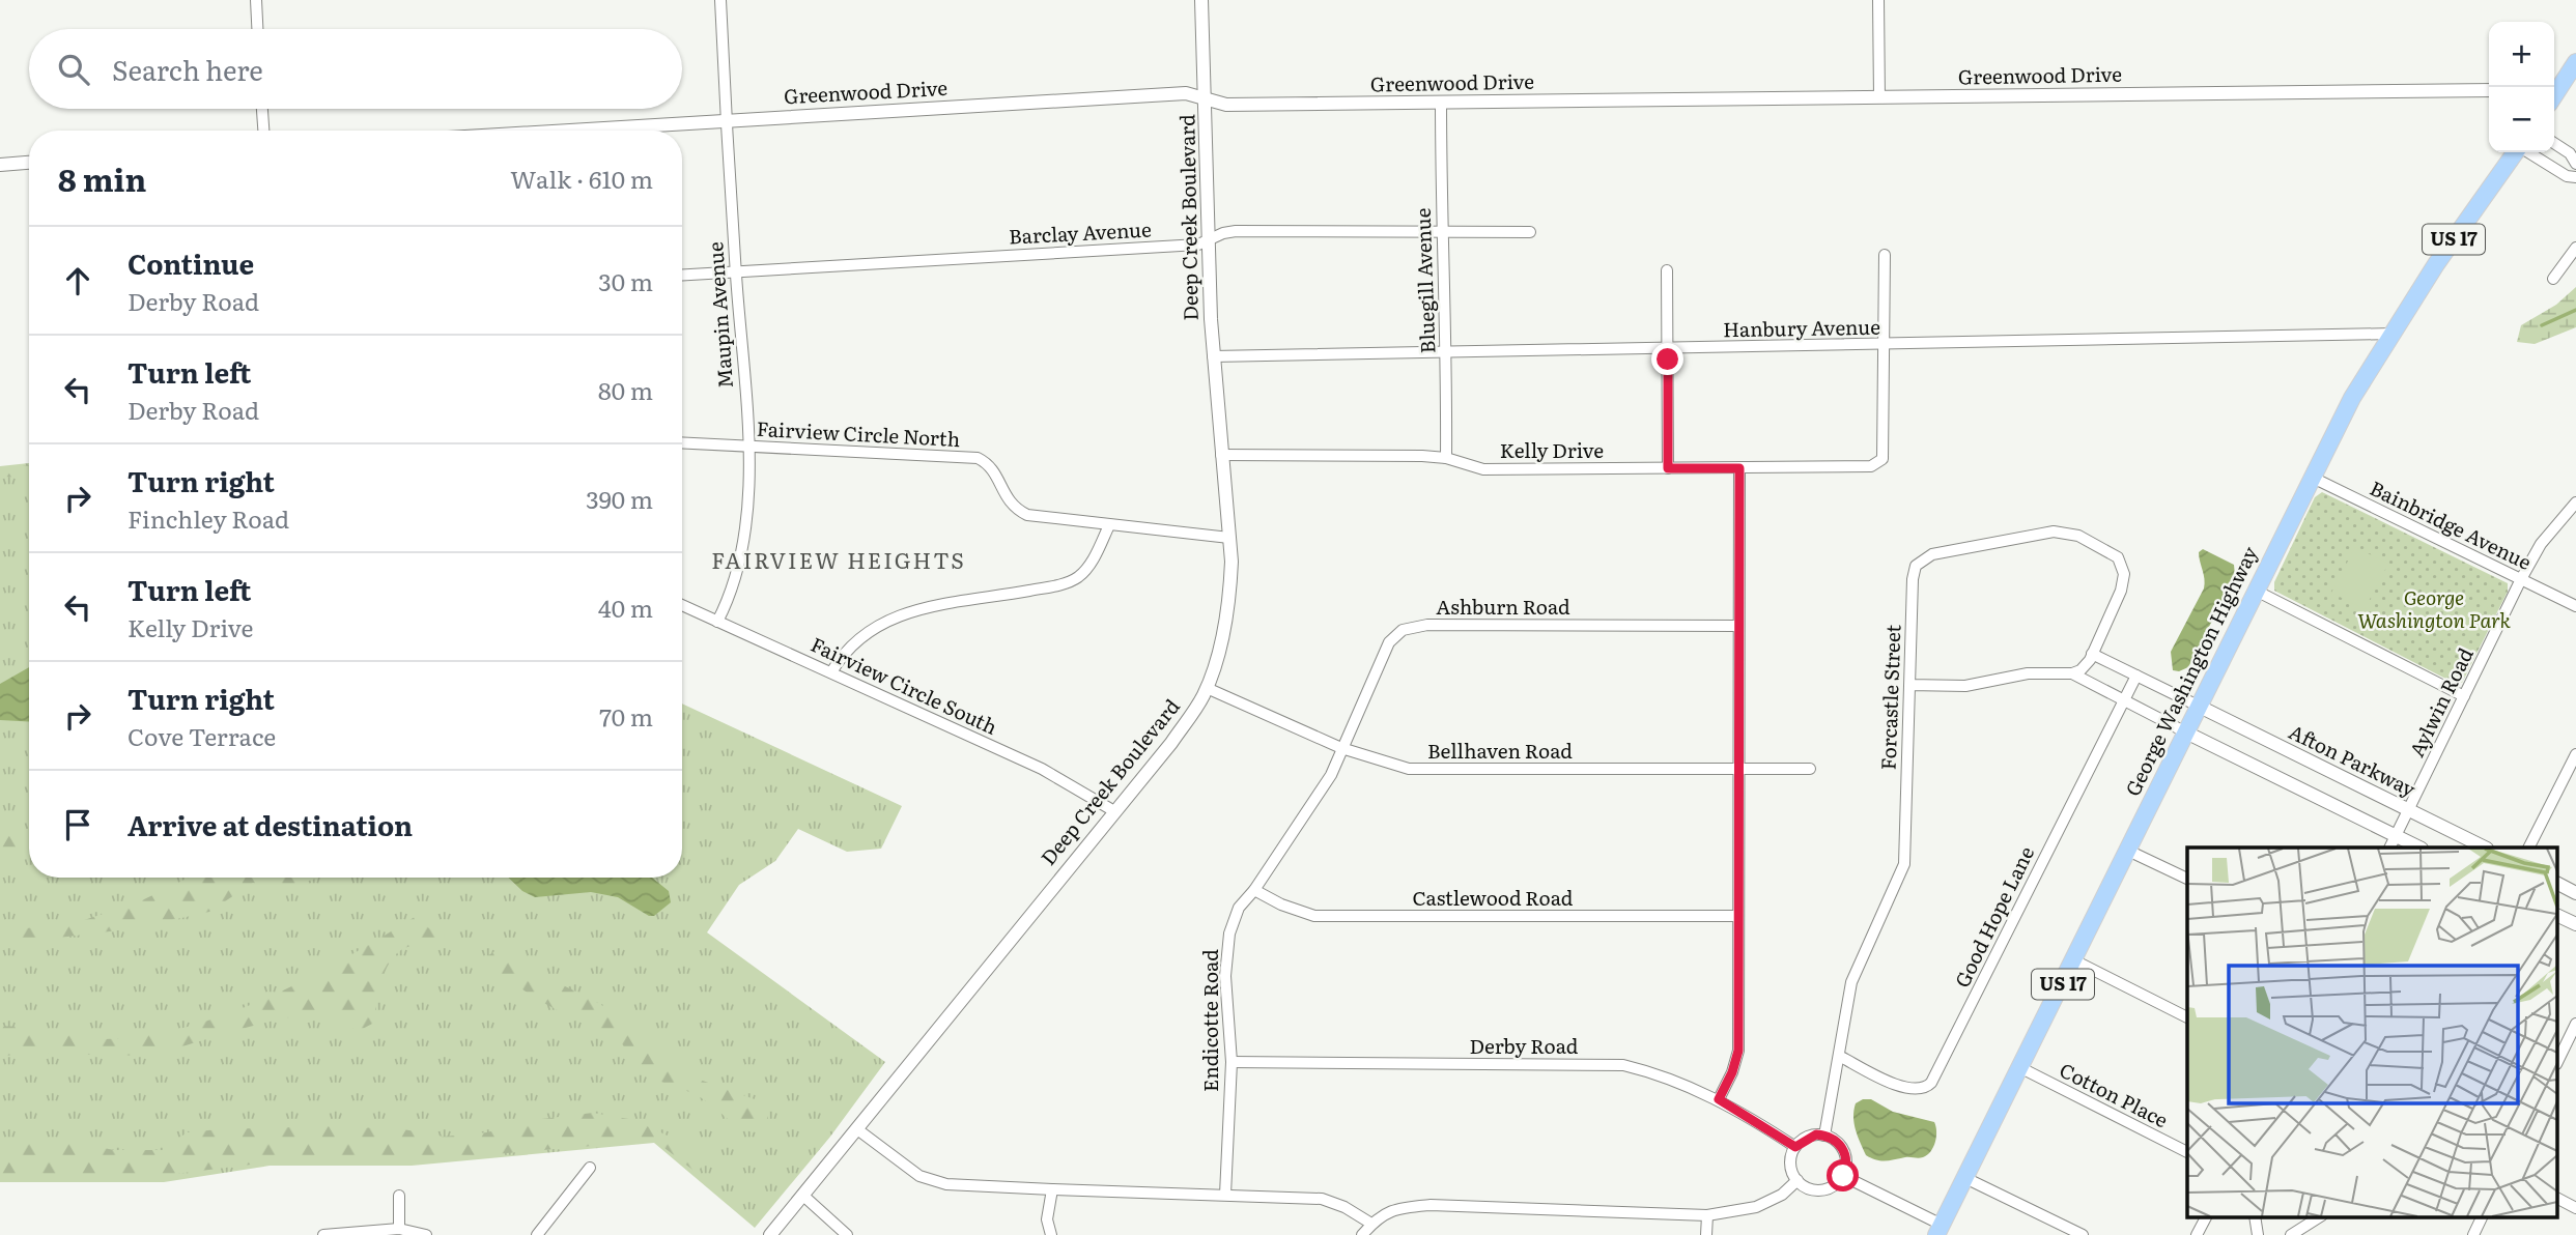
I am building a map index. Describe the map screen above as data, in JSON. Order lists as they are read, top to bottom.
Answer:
{
  "streets": {
    "main road": ["US 17", "George Washington Highway"],
    "street": [
      "Greenwood Drive",
      "Deep Creek Boulevard",
      "Barclay Avenue",
      "Bluegill Avenue",
      "Maupin Avenue",
      "Hanbury Avenue",
      "Fairview Circle North",
      "Kelly Drive",
      "Bainbridge Avenue",
      "Ashburn Road",
      "Fairview Circle South",
      "Forcastle Street",
      "Aylwin Road",
      "Bellhaven Road",
      "Afton Parkway",
      "Castlewood Road",
      "Good Hope Lane",
      "Endicotte Road",
      "Derby Road",
      "Cotton Place"
    ]
  },
  "crossings": [
    ["Greenwood Drive", "Deep Creek Boulevard"],
    ["Greenwood Drive", "Bluegill Avenue"],
    ["Greenwood Drive", "Maupin Avenue"],
    ["Deep Creek Boulevard", "Barclay Avenue"],
    ["Deep Creek Boulevard", "Hanbury Avenue"],
    ["Deep Creek Boulevard", "Fairview Circle North"],
    ["Deep Creek Boulevard", "Kelly Drive"],
    ["Deep Creek Boulevard", "Fairview Circle South"],
    ["Deep Creek Boulevard", "Bellhaven Road"],
    ["Barclay Avenue", "Bluegill Avenue"],
    ["Barclay Avenue", "Maupin Avenue"],
    ["Bluegill Avenue", "Hanbury Avenue"],
    ["Bluegill Avenue", "Kelly Drive"],
    ["Maupin Avenue", "Fairview Circle North"],
    ["Maupin Avenue", "Fairview Circle South"],
    ["Hanbury Avenue", "Kelly Drive"],
    ["Hanbury Avenue", "George Washington Highway"],
    ["Bainbridge Avenue", "George Washington Highway"],
    ["Bainbridge Avenue", "Aylwin Road"],
    ["Ashburn Road", "Bellhaven Road"],
    ["Ashburn Road", "Endicotte Road"],
    ["George Washington Highway", "Afton Parkway"],
    ["George Washington Highway", "Cotton Place"],
    ["Forcastle Street", "Good Hope Lane"],
    ["Forcastle Street", "Derby Road"],
    ["Aylwin Road", "Afton Parkway"],
    ["Bellhaven Road", "Endicotte Road"],
    ["Castlewood Road", "Endicotte Road"],
    ["Endicotte Road", "Derby Road"]
  ],
  "districts": ["FAIRVIEW HEIGHTS"],
  "parks": ["George Washington Park"],
  "page": {
    "map_buttons": ["+", "−"],
    "search": "Search here",
    "heading": ["8 min", "Walk · 610 m"],
    "list": [
      ["Continue", "Derby Road", "30 m"],
      ["Turn left", "Derby Road", "80 m"],
      ["Turn right", "Finchley Road", "390 m"],
      ["Turn left", "Kelly Drive", "40 m"],
      ["Turn right", "Cove Terrace", "70 m"],
      "Arrive at destination"
    ]
  }
}
